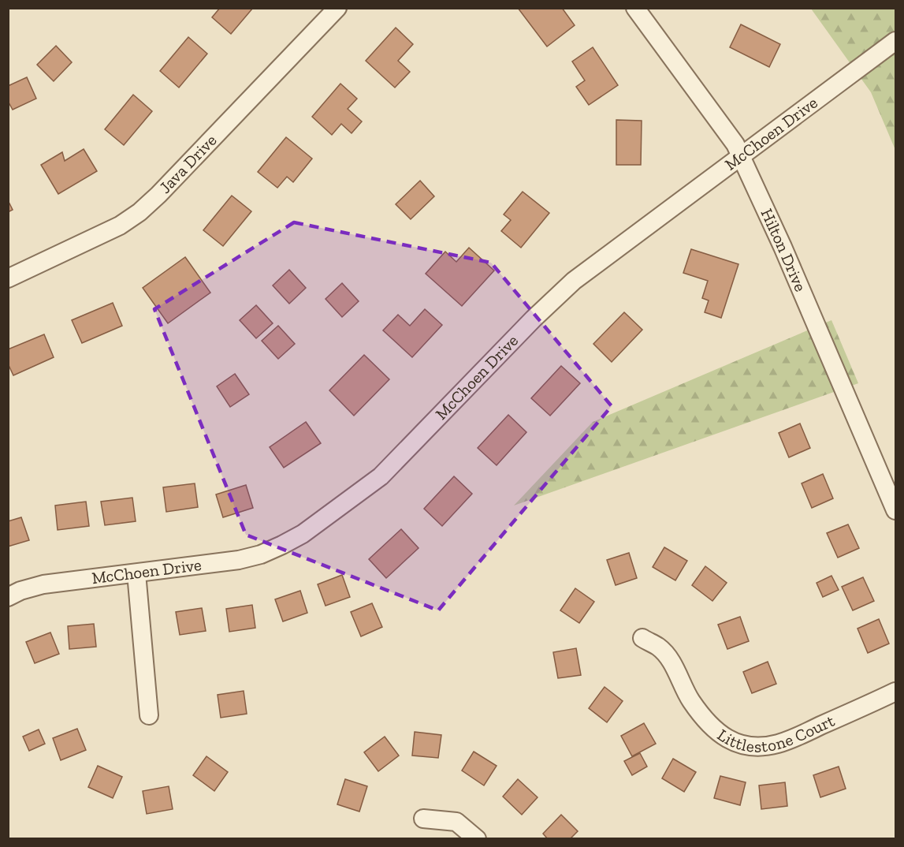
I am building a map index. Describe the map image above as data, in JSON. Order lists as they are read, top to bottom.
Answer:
{
  "streets": {
    "street": [
      "McChoen Drive",
      "Java Drive",
      "Hilton Drive",
      "Littlestone Court"
    ]
  },
  "crossings": [
    ["McChoen Drive", "Hilton Drive"]
  ]
}
